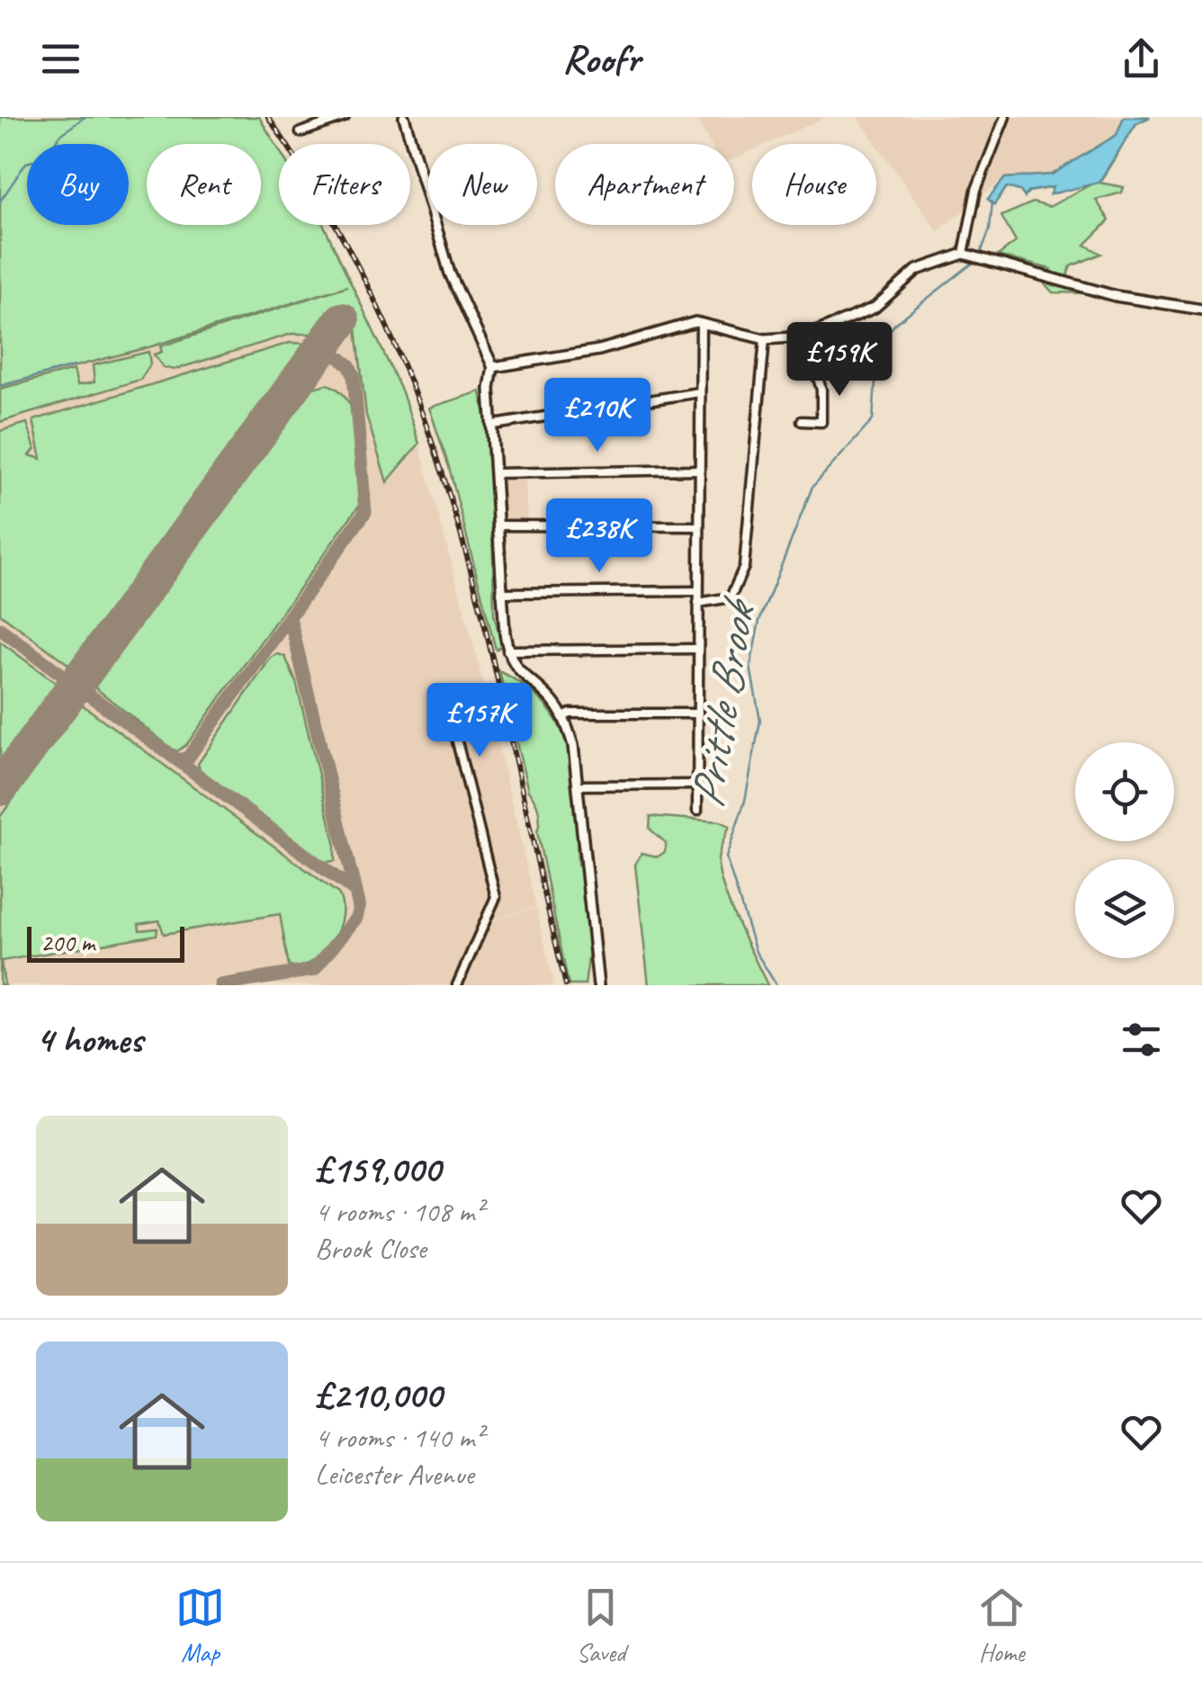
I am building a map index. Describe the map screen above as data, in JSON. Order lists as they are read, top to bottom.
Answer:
{
  "water": ["Prittle Brook"],
  "scale_bar": "200 m",
  "page": {
    "header": "Roofr",
    "chip": [
      "Buy",
      "Rent",
      "Filters",
      "New",
      "Apartment",
      "House"
    ],
    "price": [
      "£159K",
      "£210K",
      "£238K",
      "£157K"
    ],
    "scale": "200 m",
    "heading": "4 homes",
    "list": [
      {
        "name": "£159,000",
        "note": "4 rooms · 108 m² · Brook Close"
      },
      {
        "name": "£210,000",
        "note": "4 rooms · 140 m² · Leicester Avenue"
      }
    ],
    "tabs": ["Map", "Saved", "Home"]
  }
}
